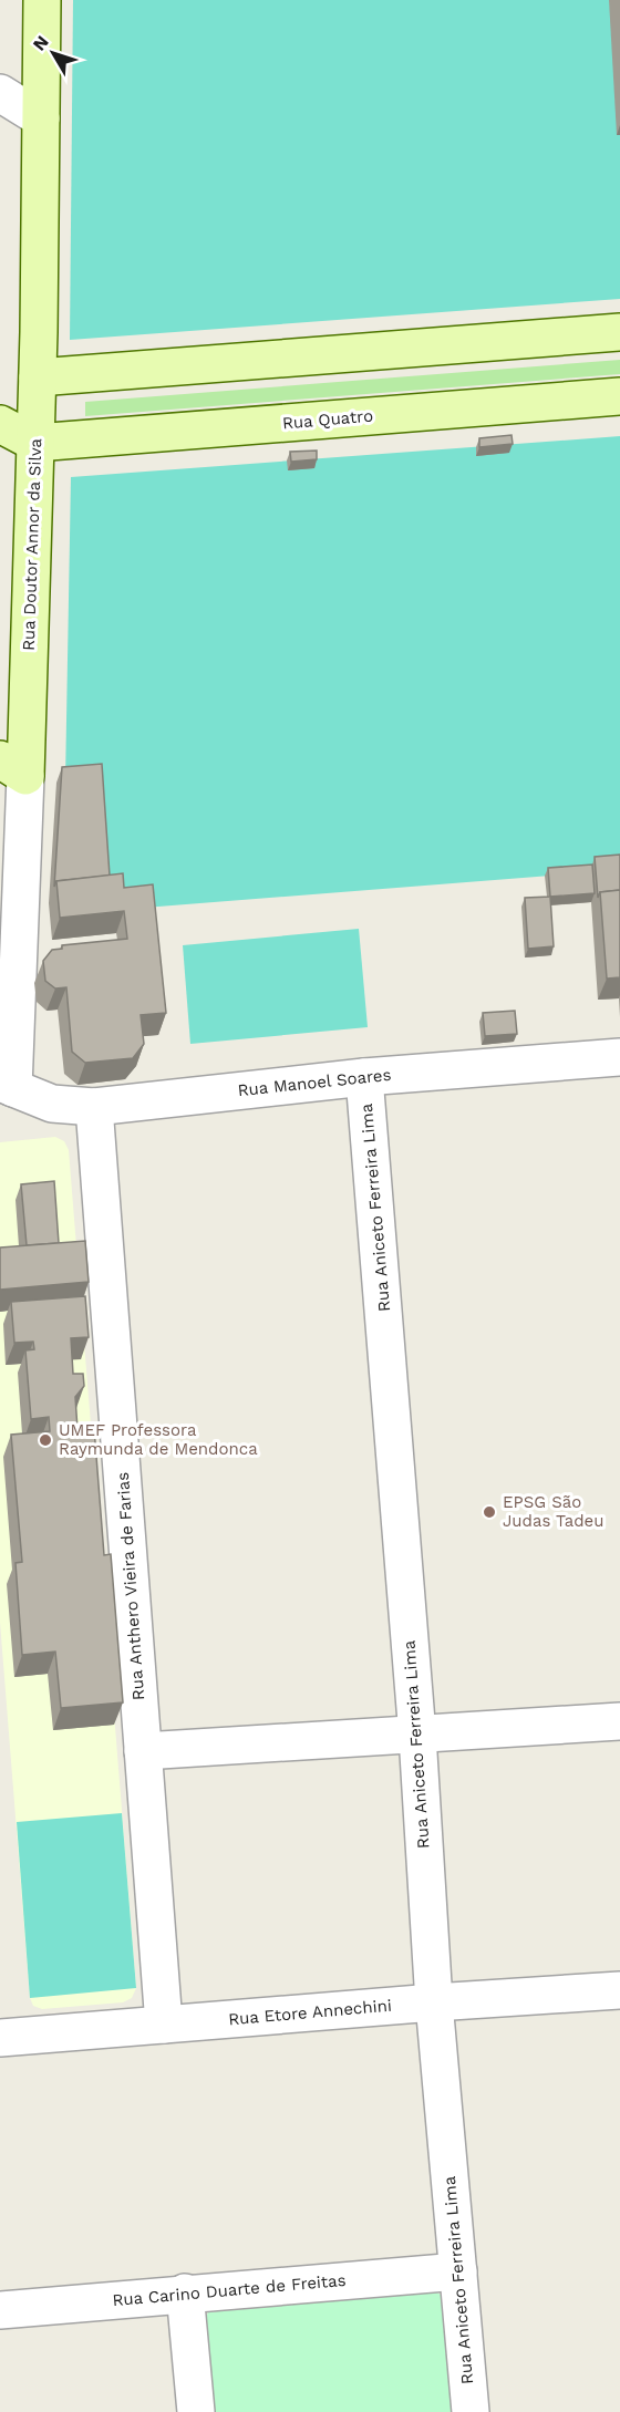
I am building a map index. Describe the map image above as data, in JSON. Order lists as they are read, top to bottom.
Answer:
{
  "streets": {
    "street": [
      "Rua Quatro",
      "Rua Doutor Annor da Silva",
      "Rua Manoel Soares",
      "Rua Aniceto Ferreira Lima",
      "Rua Anthero Vieira de Farias",
      "Rua Etore Annechini",
      "Rua Carino Duarte de Freitas"
    ]
  },
  "crossings": [
    ["Rua Quatro", "Rua Doutor Annor da Silva"],
    ["Rua Doutor Annor da Silva", "Rua Manoel Soares"],
    ["Rua Manoel Soares", "Rua Aniceto Ferreira Lima"],
    ["Rua Manoel Soares", "Rua Anthero Vieira de Farias"],
    ["Rua Aniceto Ferreira Lima", "Rua Etore Annechini"],
    ["Rua Aniceto Ferreira Lima", "Rua Carino Duarte de Freitas"],
    ["Rua Anthero Vieira de Farias", "Rua Etore Annechini"]
  ],
  "places": ["UMEF Professora Raymunda de Mendonca", "EPSG São Judas Tadeu"],
  "north": "top left"
}
